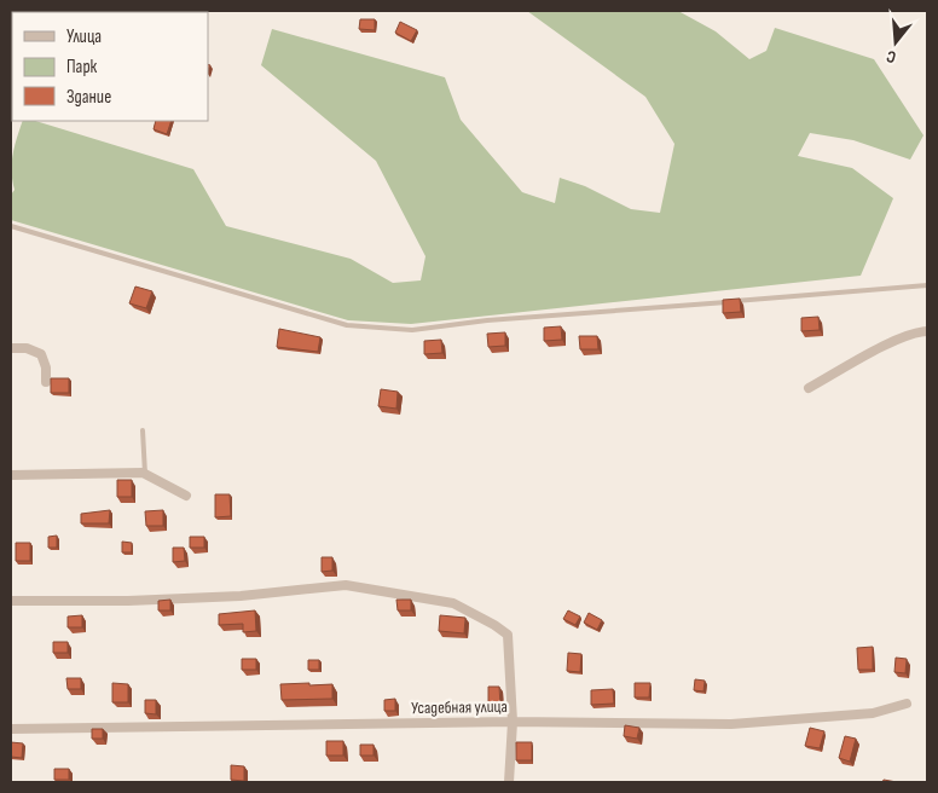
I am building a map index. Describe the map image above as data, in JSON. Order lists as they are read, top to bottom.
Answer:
{
  "streets": {
    "street": ["Усадебная улица"]
  },
  "legend": ["Улица", "Парк", "Здание"],
  "north": "bottom"
}
